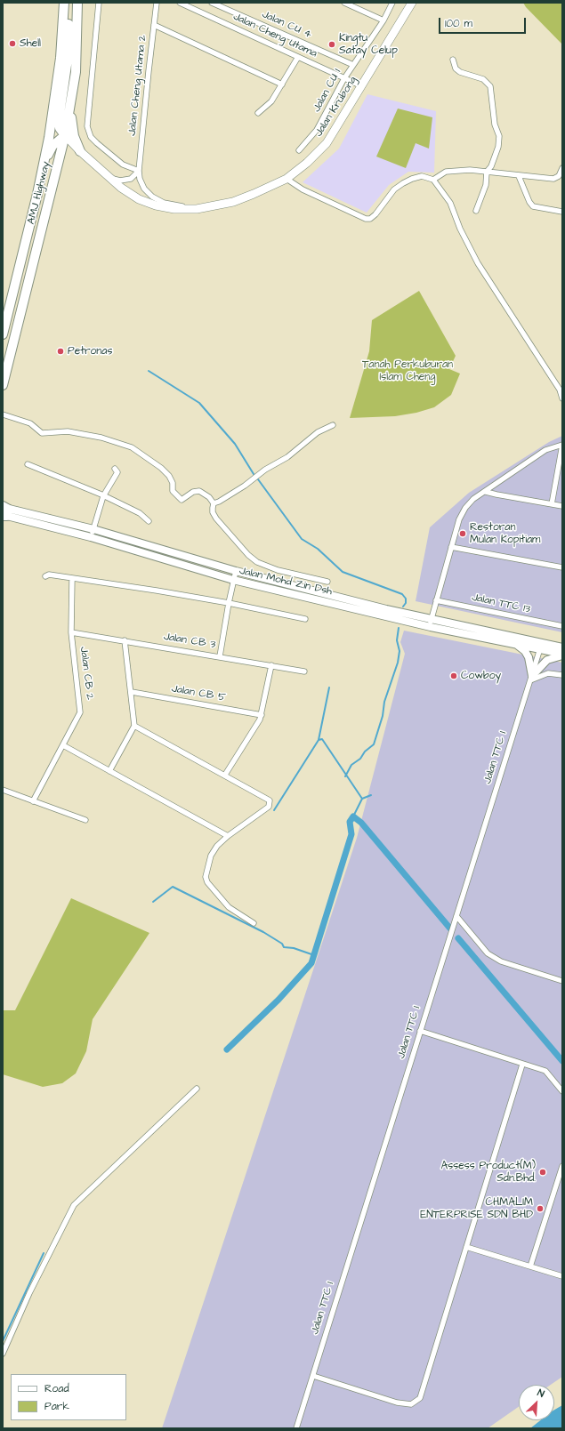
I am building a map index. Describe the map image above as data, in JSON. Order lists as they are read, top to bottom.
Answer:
{
  "streets": {
    "highway": ["AMJ Highway"],
    "main road": ["Jalan Krubong", "Jalan Mohd Zin Dsh"],
    "street": [
      "Jalan CU 4",
      "Jalan Cheng Utama",
      "Jalan Cheng Utama 2",
      "Jalan CU 1",
      "Jalan TTC 13",
      "Jalan CB 3",
      "Jalan CB 2",
      "Jalan CB 5",
      "Jalan TTC 1"
    ]
  },
  "crossings": [
    ["Jalan CU 4", "Jalan CU 1"],
    ["Jalan Cheng Utama", "Jalan CU 1"],
    ["Jalan Cheng Utama", "Jalan Krubong"],
    ["Jalan Krubong", "AMJ Highway"],
    ["Jalan Mohd Zin Dsh", "Jalan TTC 1"],
    ["Jalan CB 3", "Jalan CB 2"]
  ],
  "parks": ["Tanah Perkuburan Islam Cheng"],
  "places": [
    "Shell",
    "Kingtu Satay Celup",
    "Petronas",
    "Restoran Mulan Kopitiam",
    "Cowboy",
    "Assess Product(M) Sdn.Bhd.",
    "CHMALIM ENTERPRISE SDN BHD"
  ],
  "legend": ["Road", "Park"],
  "scale_bar": "100 m",
  "north": "top right"
}
